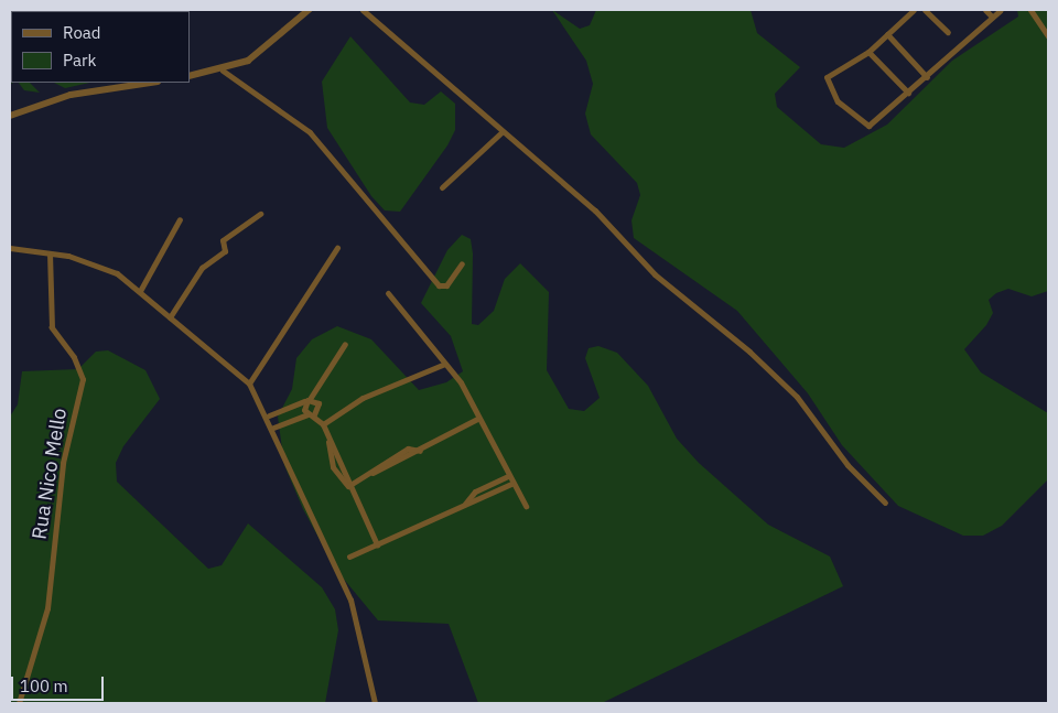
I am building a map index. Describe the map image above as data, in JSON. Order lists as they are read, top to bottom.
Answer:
{
  "streets": {
    "street": ["Rua Nico Mello"]
  },
  "legend": ["Road", "Park"],
  "scale_bar": "100 m"
}
